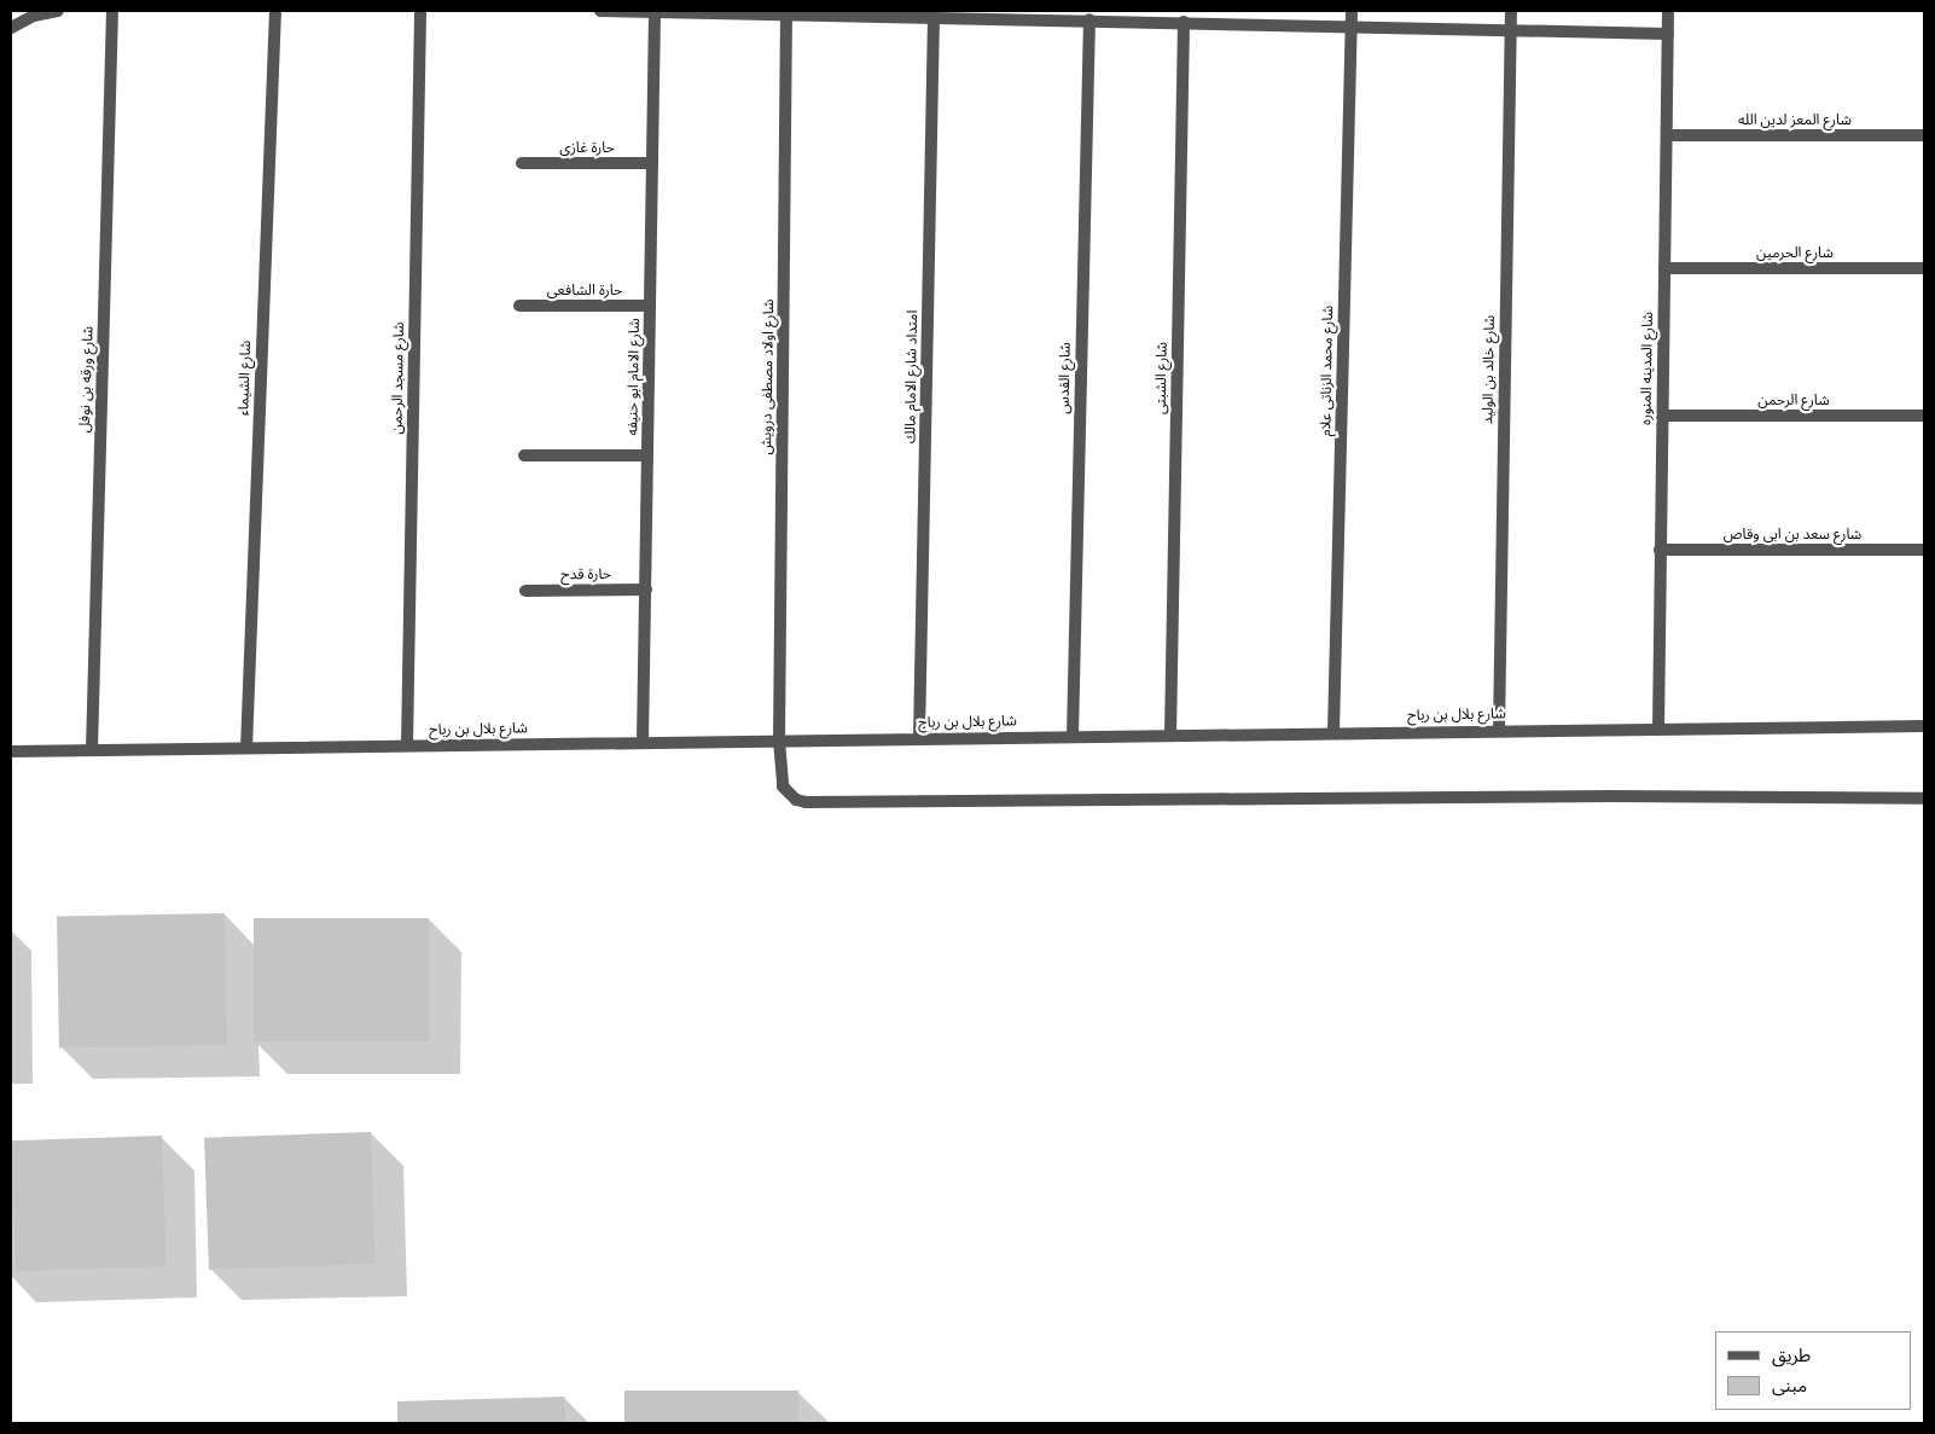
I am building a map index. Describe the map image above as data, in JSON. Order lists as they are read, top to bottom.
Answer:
{
  "streets": {
    "street": [
      "شارع المعز لدين الله",
      "حارة غازى",
      "شارع الحرمين",
      "حارة الشافعى",
      "شارع المدينه المنوره",
      "شارع خالد بن الوليد",
      "شارع محمد الزناتى علام",
      "شارع الامام ابو حنيفه",
      "شارع اولاد مصطفى درويش",
      "امتداد شارع الامام مالك",
      "شارع الشيماء",
      "شارع مسجد الرحمن",
      "شارع القدس",
      "شارع الشبتى",
      "شارع ورقه بن نوفل",
      "شارع الرحمن",
      "شارع سعد بن ابى وقاص",
      "حارة قدح",
      "شارع بلال بن رباح"
    ]
  },
  "crossings": [
    ["شارع المعز لدين الله", "شارع المدينه المنوره"],
    ["حارة غازى", "شارع الامام ابو حنيفه"],
    ["شارع الحرمين", "شارع المدينه المنوره"],
    ["حارة الشافعى", "شارع الامام ابو حنيفه"],
    ["شارع المدينه المنوره", "شارع الرحمن"],
    ["شارع المدينه المنوره", "شارع سعد بن ابى وقاص"],
    ["شارع المدينه المنوره", "شارع بلال بن رباح"],
    ["شارع خالد بن الوليد", "شارع بلال بن رباح"],
    ["شارع محمد الزناتى علام", "شارع بلال بن رباح"],
    ["شارع الامام ابو حنيفه", "حارة قدح"],
    ["شارع الامام ابو حنيفه", "شارع بلال بن رباح"],
    ["شارع اولاد مصطفى درويش", "شارع بلال بن رباح"],
    ["امتداد شارع الامام مالك", "شارع بلال بن رباح"],
    ["شارع الشيماء", "شارع بلال بن رباح"],
    ["شارع مسجد الرحمن", "شارع بلال بن رباح"],
    ["شارع القدس", "شارع بلال بن رباح"],
    ["شارع الشبتى", "شارع بلال بن رباح"],
    ["شارع ورقه بن نوفل", "شارع بلال بن رباح"]
  ],
  "legend": ["طريق", "مبنى"]
}
